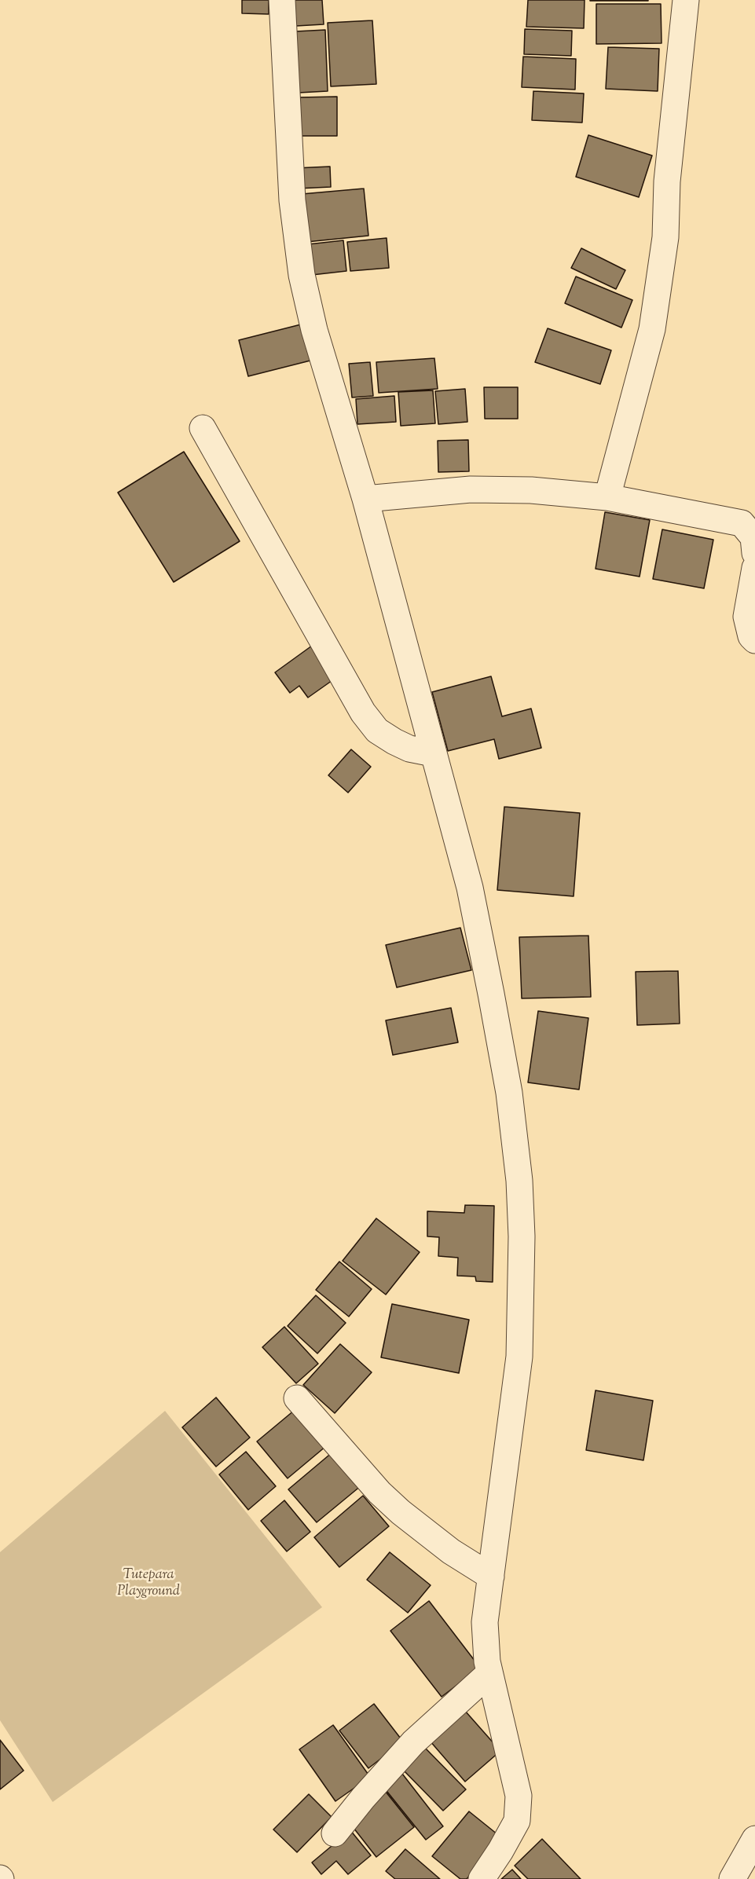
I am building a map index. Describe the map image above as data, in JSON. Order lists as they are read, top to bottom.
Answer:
{
  "parks": ["Tutepara Playground"]
}
